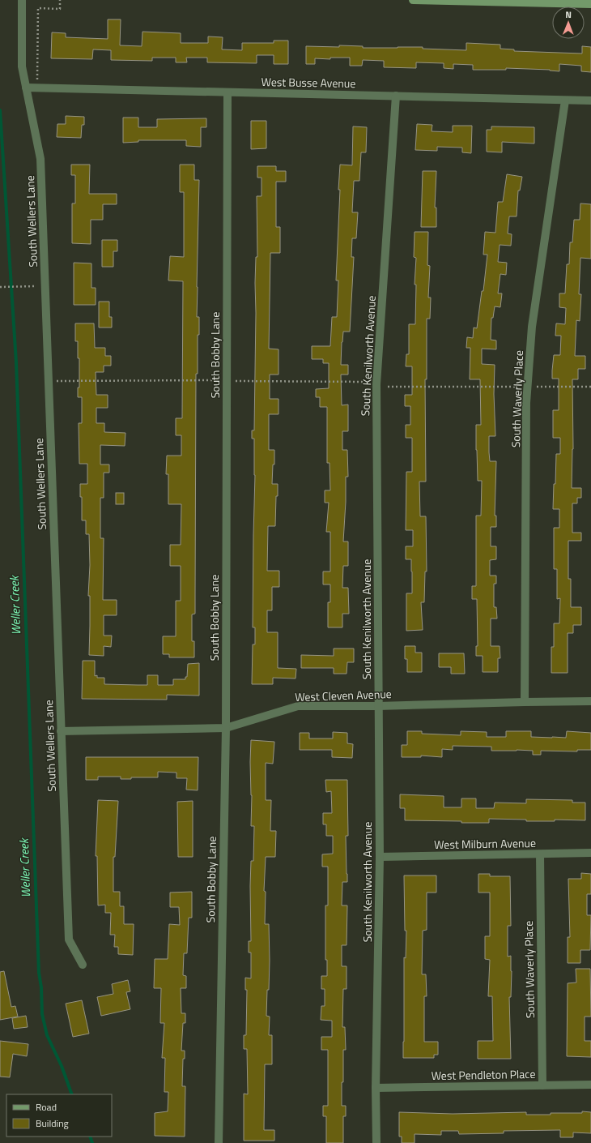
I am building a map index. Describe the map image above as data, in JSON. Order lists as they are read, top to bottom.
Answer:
{
  "streets": {
    "street": [
      "West Busse Avenue",
      "South Wellers Lane",
      "South Bobby Lane",
      "South Kenilworth Avenue",
      "South Waverly Place",
      "West Cleven Avenue",
      "West Milburn Avenue",
      "West Pendleton Place"
    ]
  },
  "crossings": [
    ["West Busse Avenue", "South Wellers Lane"],
    ["West Busse Avenue", "South Bobby Lane"],
    ["West Busse Avenue", "South Kenilworth Avenue"],
    ["West Busse Avenue", "South Waverly Place"],
    ["South Wellers Lane", "West Cleven Avenue"],
    ["South Bobby Lane", "West Cleven Avenue"],
    ["South Kenilworth Avenue", "West Cleven Avenue"],
    ["South Kenilworth Avenue", "West Milburn Avenue"],
    ["South Kenilworth Avenue", "West Pendleton Place"],
    ["South Waverly Place", "West Cleven Avenue"],
    ["South Waverly Place", "West Milburn Avenue"],
    ["South Waverly Place", "West Pendleton Place"]
  ],
  "water": ["Weller Creek"],
  "legend": ["Road", "Building"],
  "north": "top"
}
